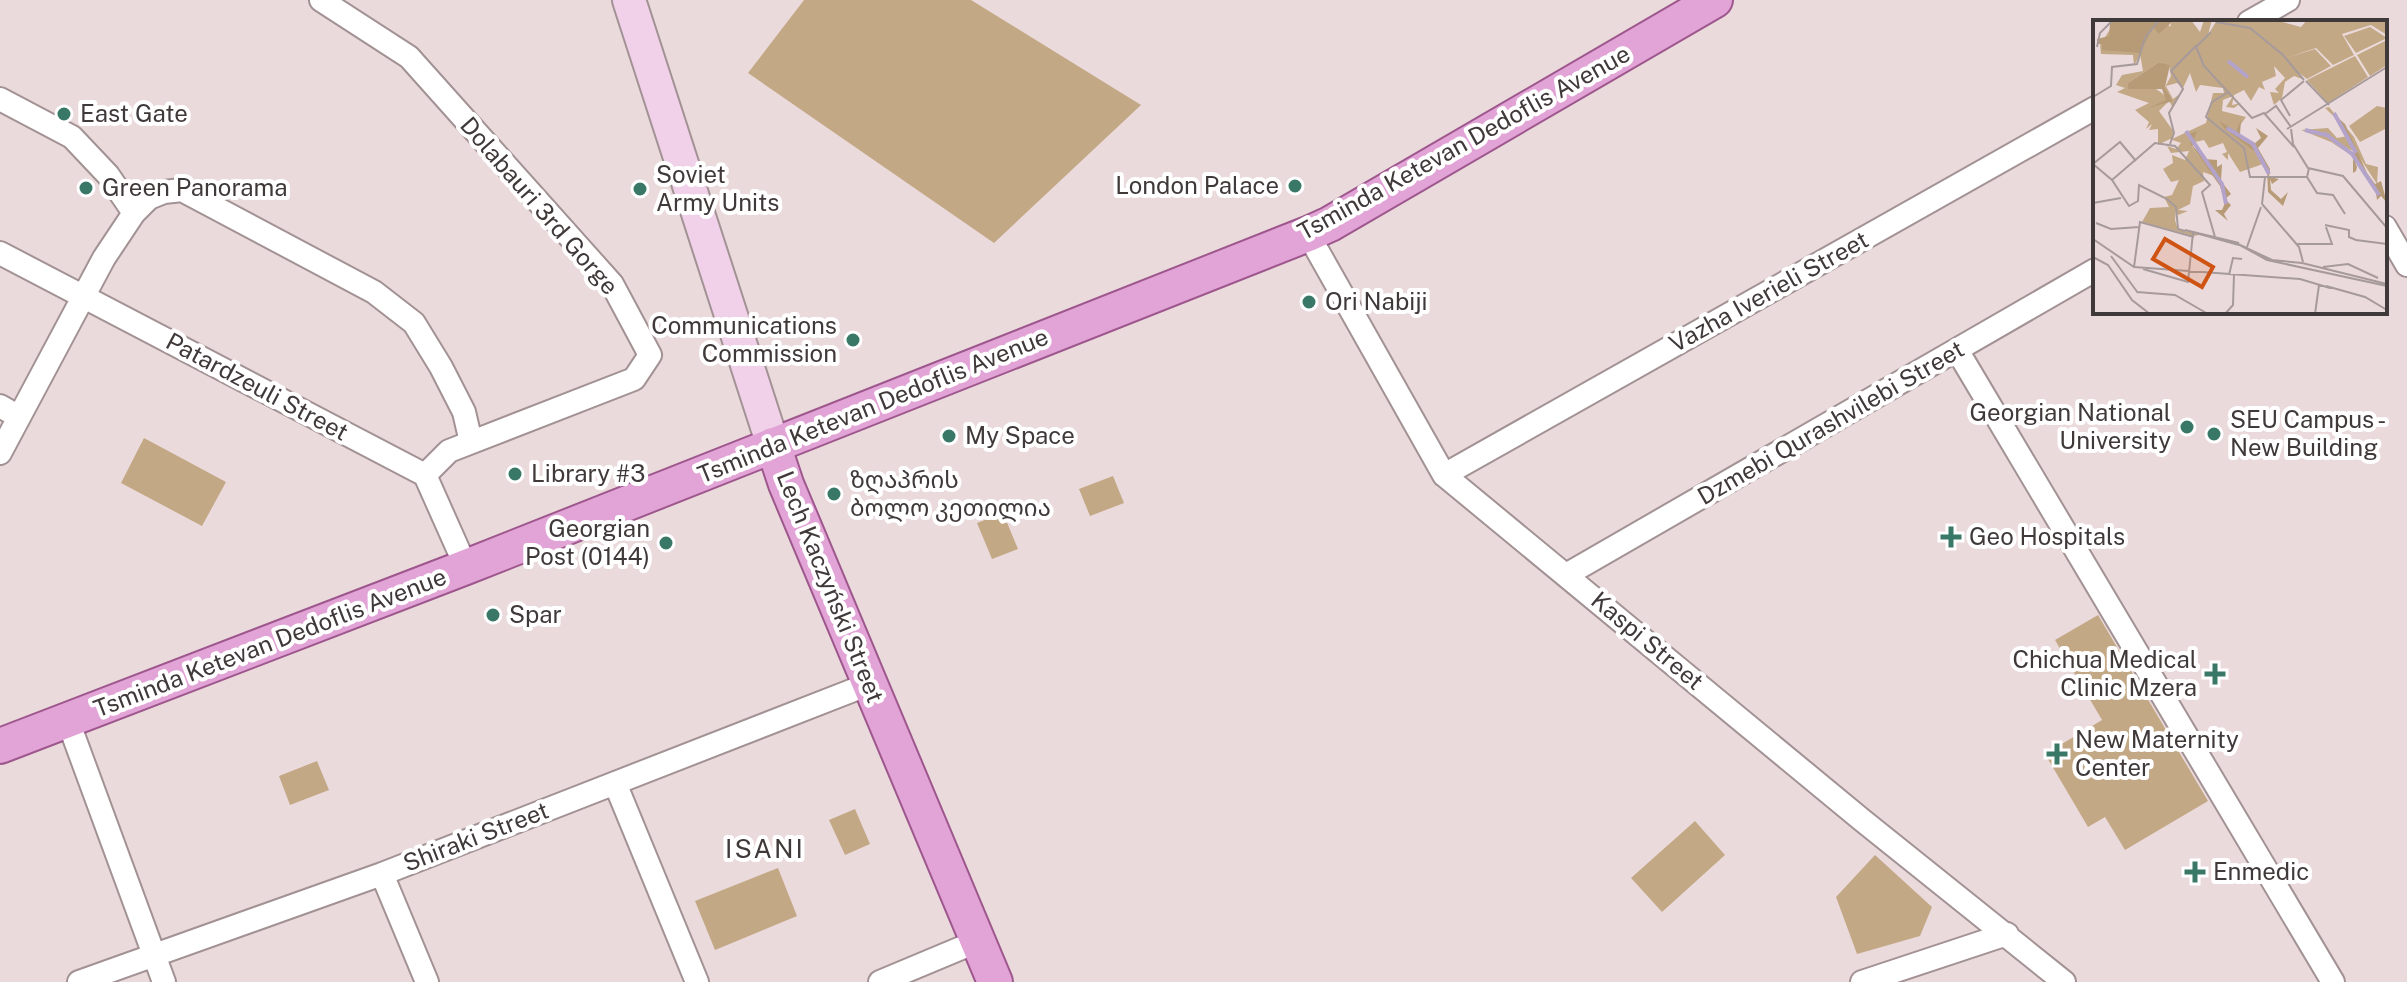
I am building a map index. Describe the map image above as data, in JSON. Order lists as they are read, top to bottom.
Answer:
{
  "streets": {
    "main road": ["Tsminda Ketevan Dedoflis Avenue", "Lech Kaczyński Street"],
    "street": [
      "Dolabauri 3rd Gorge",
      "Vazha Iverieli Street",
      "Patardzeuli Street",
      "Dzmebi Qurashvilebi Street",
      "Kaspi Street",
      "Shiraki Street"
    ]
  },
  "crossings": [
    ["Tsminda Ketevan Dedoflis Avenue", "Lech Kaczyński Street"],
    ["Tsminda Ketevan Dedoflis Avenue", "Kaspi Street"],
    ["Dolabauri 3rd Gorge", "Patardzeuli Street"],
    ["Vazha Iverieli Street", "Kaspi Street"],
    ["Dzmebi Qurashvilebi Street", "Kaspi Street"],
    ["Lech Kaczyński Street", "Shiraki Street"]
  ],
  "districts": ["ISANI"],
  "places": {
    "other": [
      "East Gate",
      "London Palace",
      "Green Panorama",
      "Soviet Army Units",
      "Ori Nabiji",
      "Communications Commission",
      "Georgian National University",
      "SEU Campus - New Building",
      "My Space",
      "Library #3",
      "ზღაპრის ბოლო კეთილია",
      "Georgian Post (0144)",
      "Spar"
    ],
    "health": [
      "Geo Hospitals",
      "Chichua Medical Clinic Mzera",
      "New Maternity Center",
      "Enmedic"
    ]
  }
}
